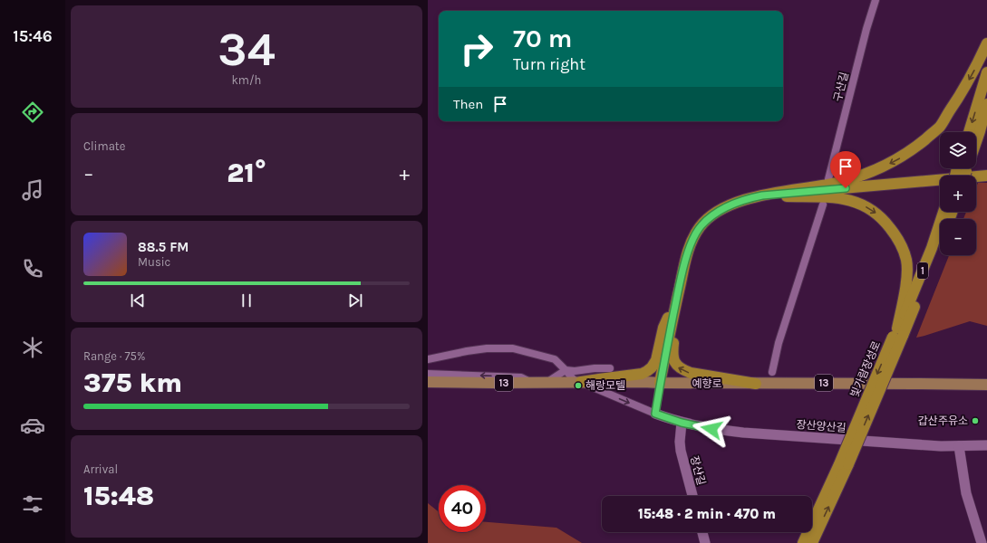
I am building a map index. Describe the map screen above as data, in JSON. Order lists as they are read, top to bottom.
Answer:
{
  "streets": {
    "highway": ["1", "빛가람장성로"],
    "main road": ["13", "예향로"],
    "street": ["구산길", "장산양산길", "장산길"]
  },
  "crossings": [
    ["장산양산길", "장산길"]
  ],
  "places": ["해랑모텔", "갑산주유소"],
  "page": {
    "tabs": "15:46",
    "tile": [
      ["34", "km/h"],
      "Climate",
      ["Range · 75%", "375 km"],
      ["Arrival", "15:48"]
    ],
    "turn": ["70 m", "Turn right"],
    "then": "Then",
    "map_buttons": ["+", "−"],
    "heat": ["−", "21°", "+"],
    "song": ["88.5 FM", "Music"],
    "limit": "40",
    "trip": "15:48 · 2 min · 470 m"
  }
}
